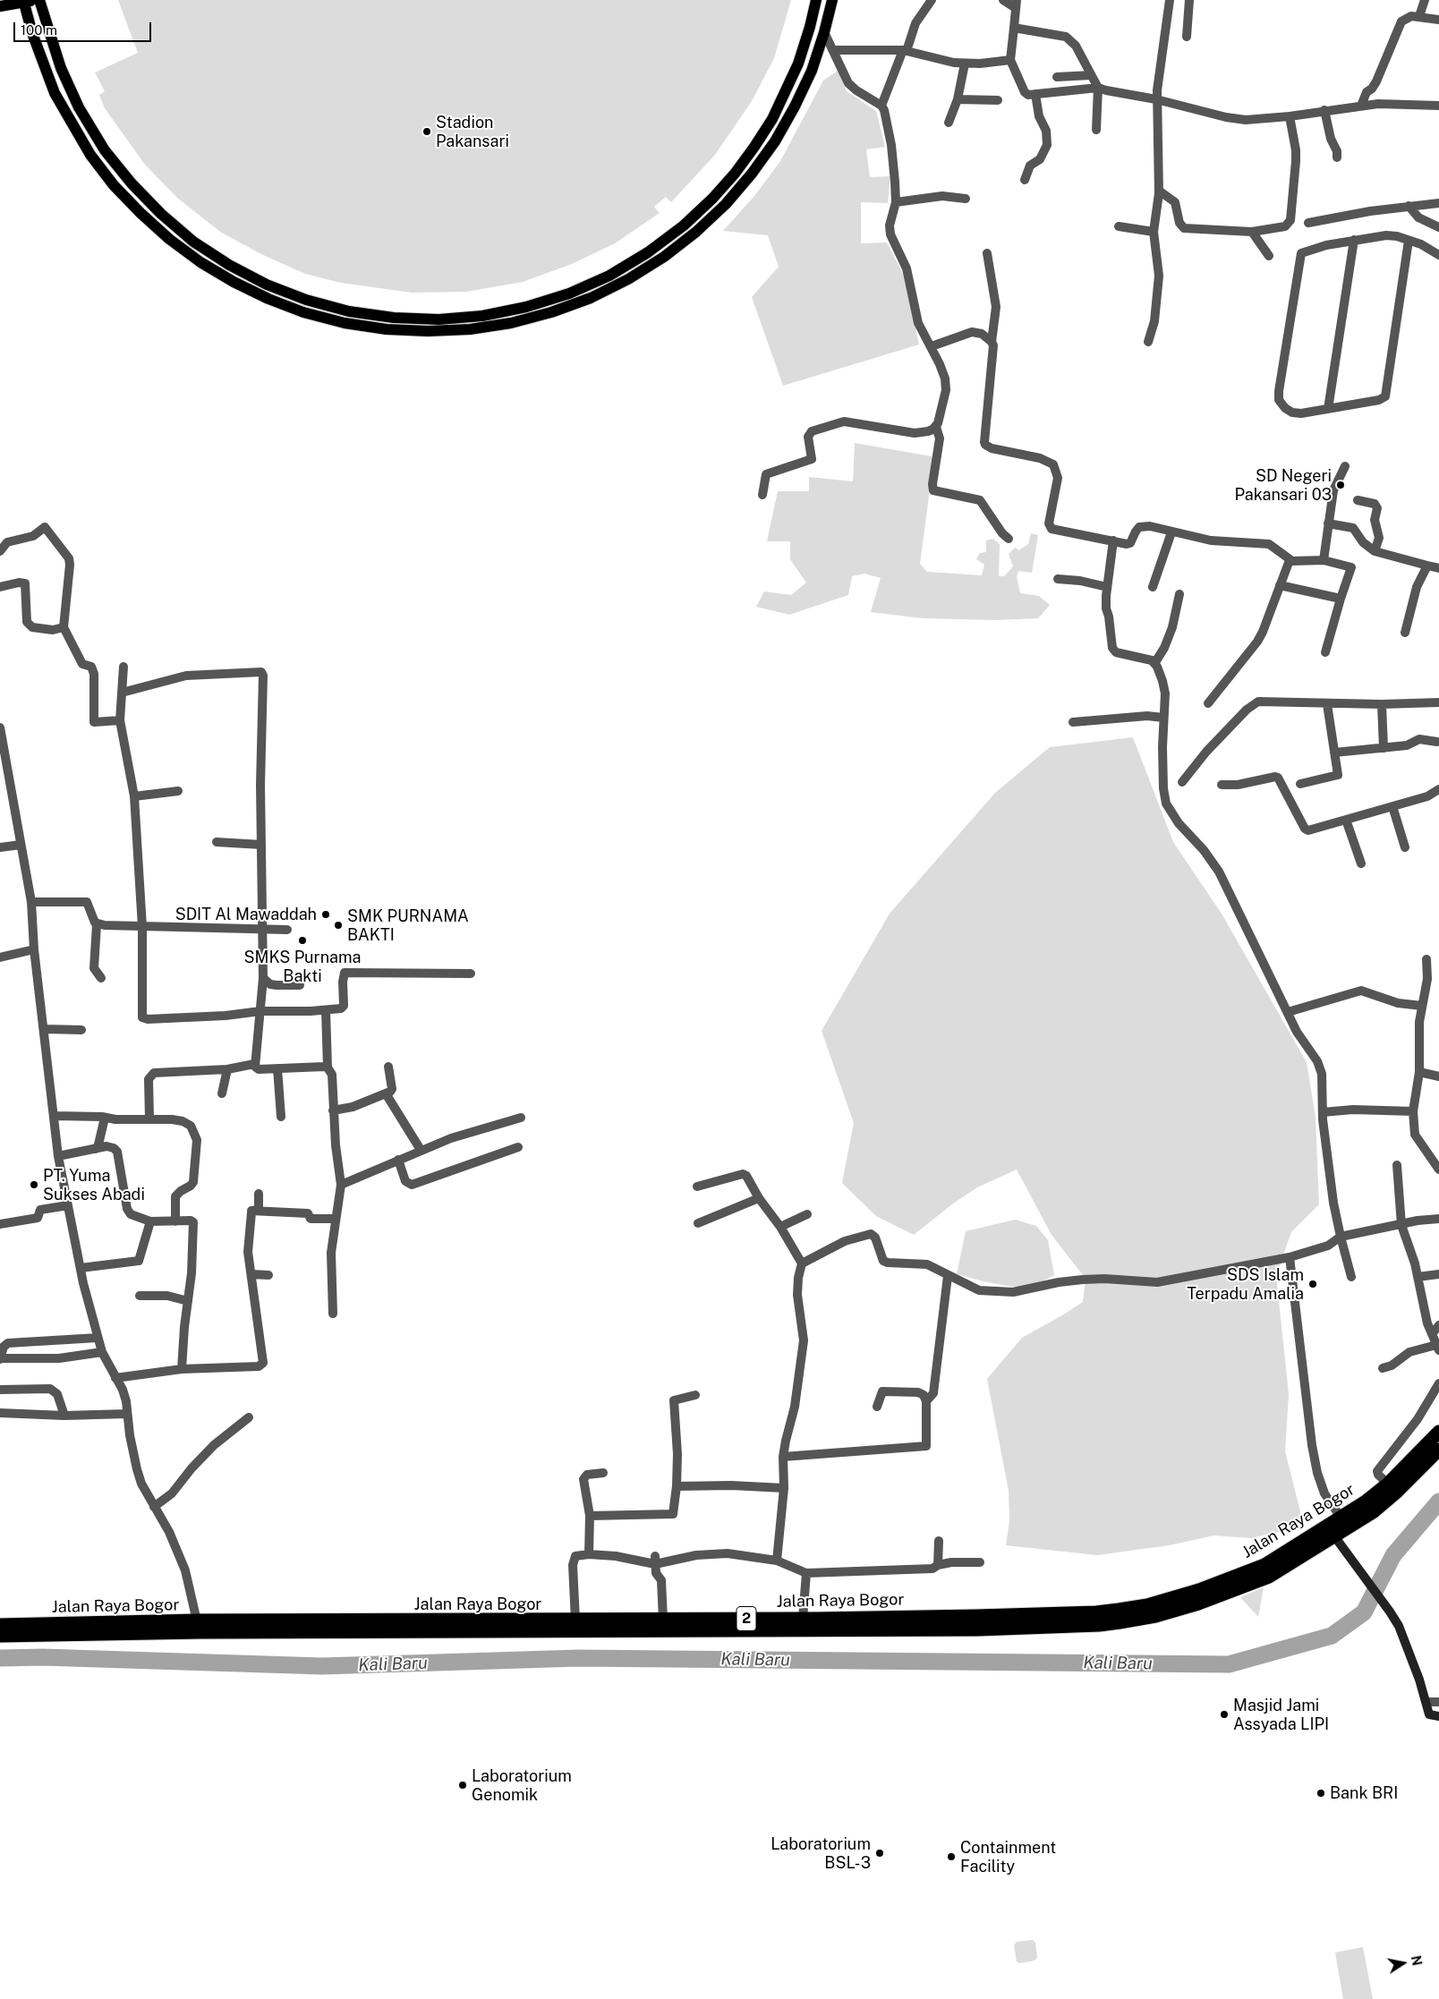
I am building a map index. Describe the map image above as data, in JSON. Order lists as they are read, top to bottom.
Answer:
{
  "streets": {
    "highway": ["Jalan Raya Bogor", "2"]
  },
  "water": ["Kali Baru"],
  "places": [
    "Stadion Pakansari",
    "SD Negeri Pakansari 03",
    "SDIT Al Mawaddah",
    "SMK PURNAMA BAKTI",
    "SMKS Purnama Bakti",
    "PT. Yuma Sukses Abadi",
    "SDS Islam Terpadu Amalia",
    "Masjid Jami Assyada LIPI",
    "Laboratorium Genomik",
    "Bank BRI",
    "Laboratorium BSL-3",
    "Containment Facility"
  ],
  "scale_bar": "100 m",
  "north": "right"
}
